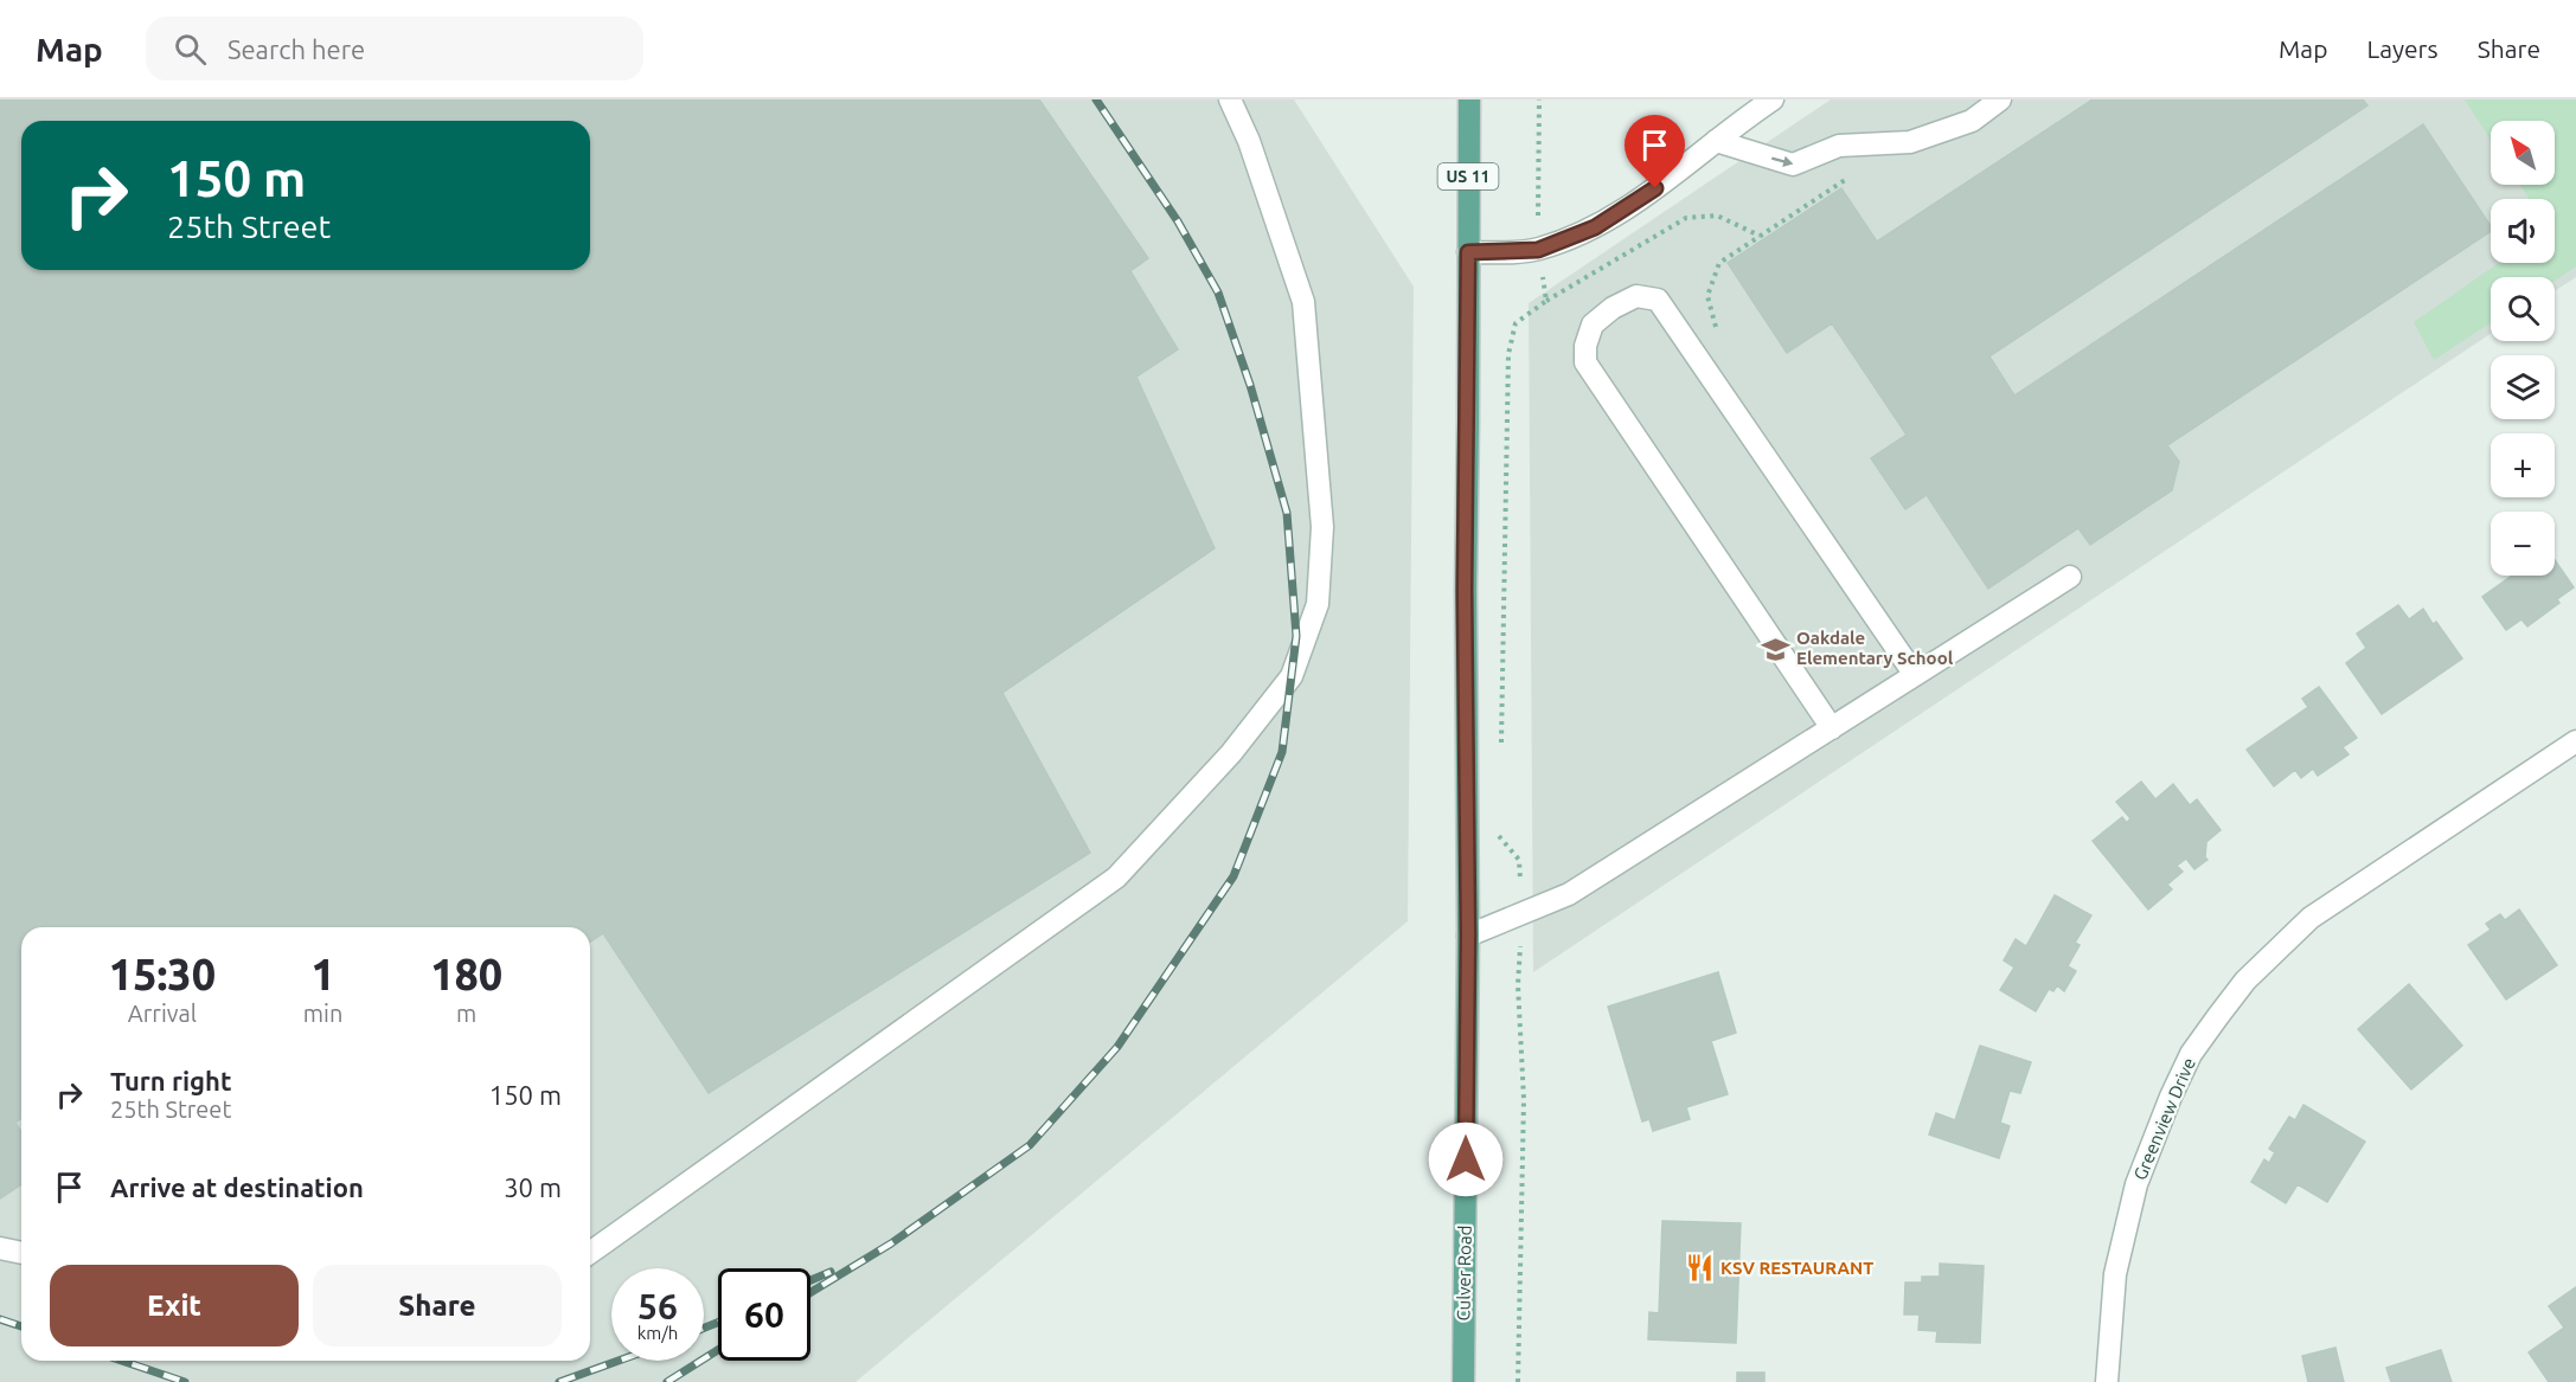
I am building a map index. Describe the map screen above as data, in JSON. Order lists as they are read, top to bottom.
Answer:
{
  "streets": {
    "main road": ["US 11", "Culver Road"],
    "street": ["Greenview Drive"]
  },
  "places": {
    "school or university": ["Oakdale Elementary School"],
    "restaurant": ["KSV RESTAURANT"]
  },
  "north": "top left",
  "page": {
    "header": "Map",
    "search": "Search here",
    "nav": ["Map", "Layers", "Share"],
    "map_buttons": ["+", "−"],
    "turn": ["150 m", "25th Street"],
    "eta": [
      "15:30",
      "Arrival",
      "1",
      "min",
      "180",
      "m"
    ],
    "list": [
      {
        "name": "Turn right",
        "note": "25th Street",
        "value": "150 m"
      },
      {
        "name": "Arrive at destination",
        "value": "30 m"
      }
    ],
    "buttons": ["Exit", "Share"],
    "speed": "56 km/h",
    "limit": "60"
  }
}
